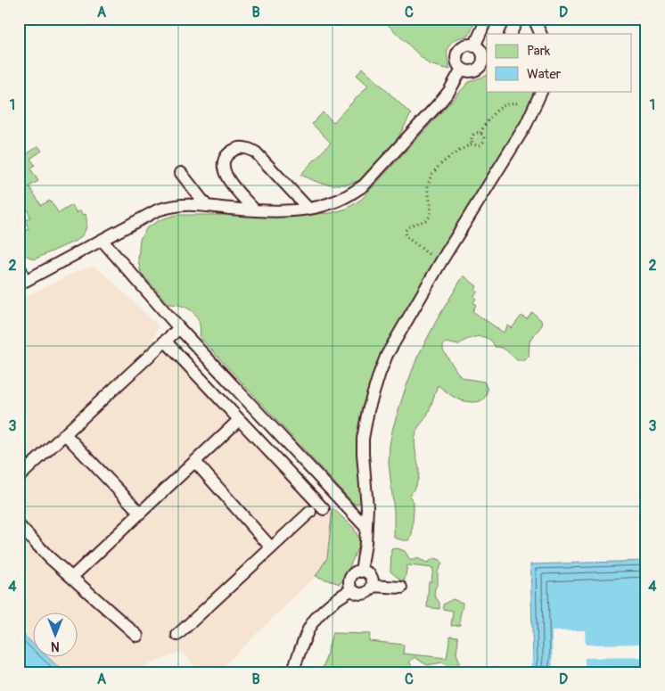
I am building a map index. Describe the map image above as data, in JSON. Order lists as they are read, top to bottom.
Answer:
{
  "legend": ["Park", "Water"],
  "north": "bottom",
  "grid": {
    "columns": [
      "A",
      "B",
      "C",
      "D"
    ],
    "rows": [
      "1",
      "2",
      "3",
      "4"
    ]
  }
}
